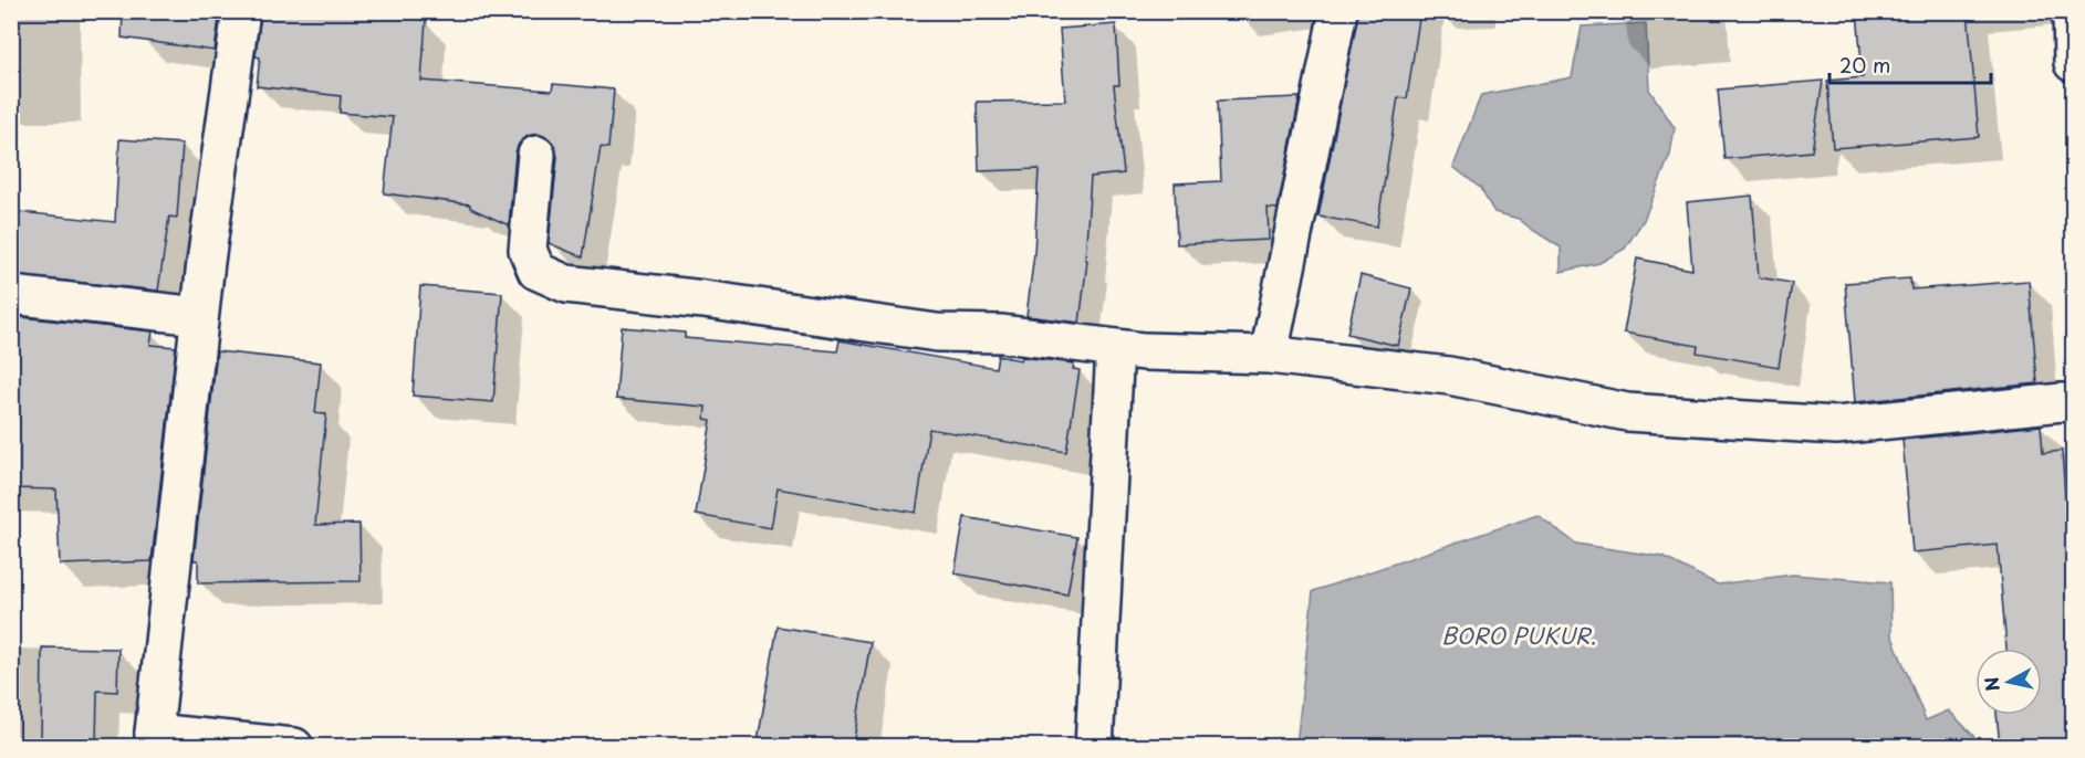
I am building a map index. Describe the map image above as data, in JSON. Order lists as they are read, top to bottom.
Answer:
{
  "water": ["BORO PUKUR."],
  "scale_bar": "20 m",
  "north": "left"
}
